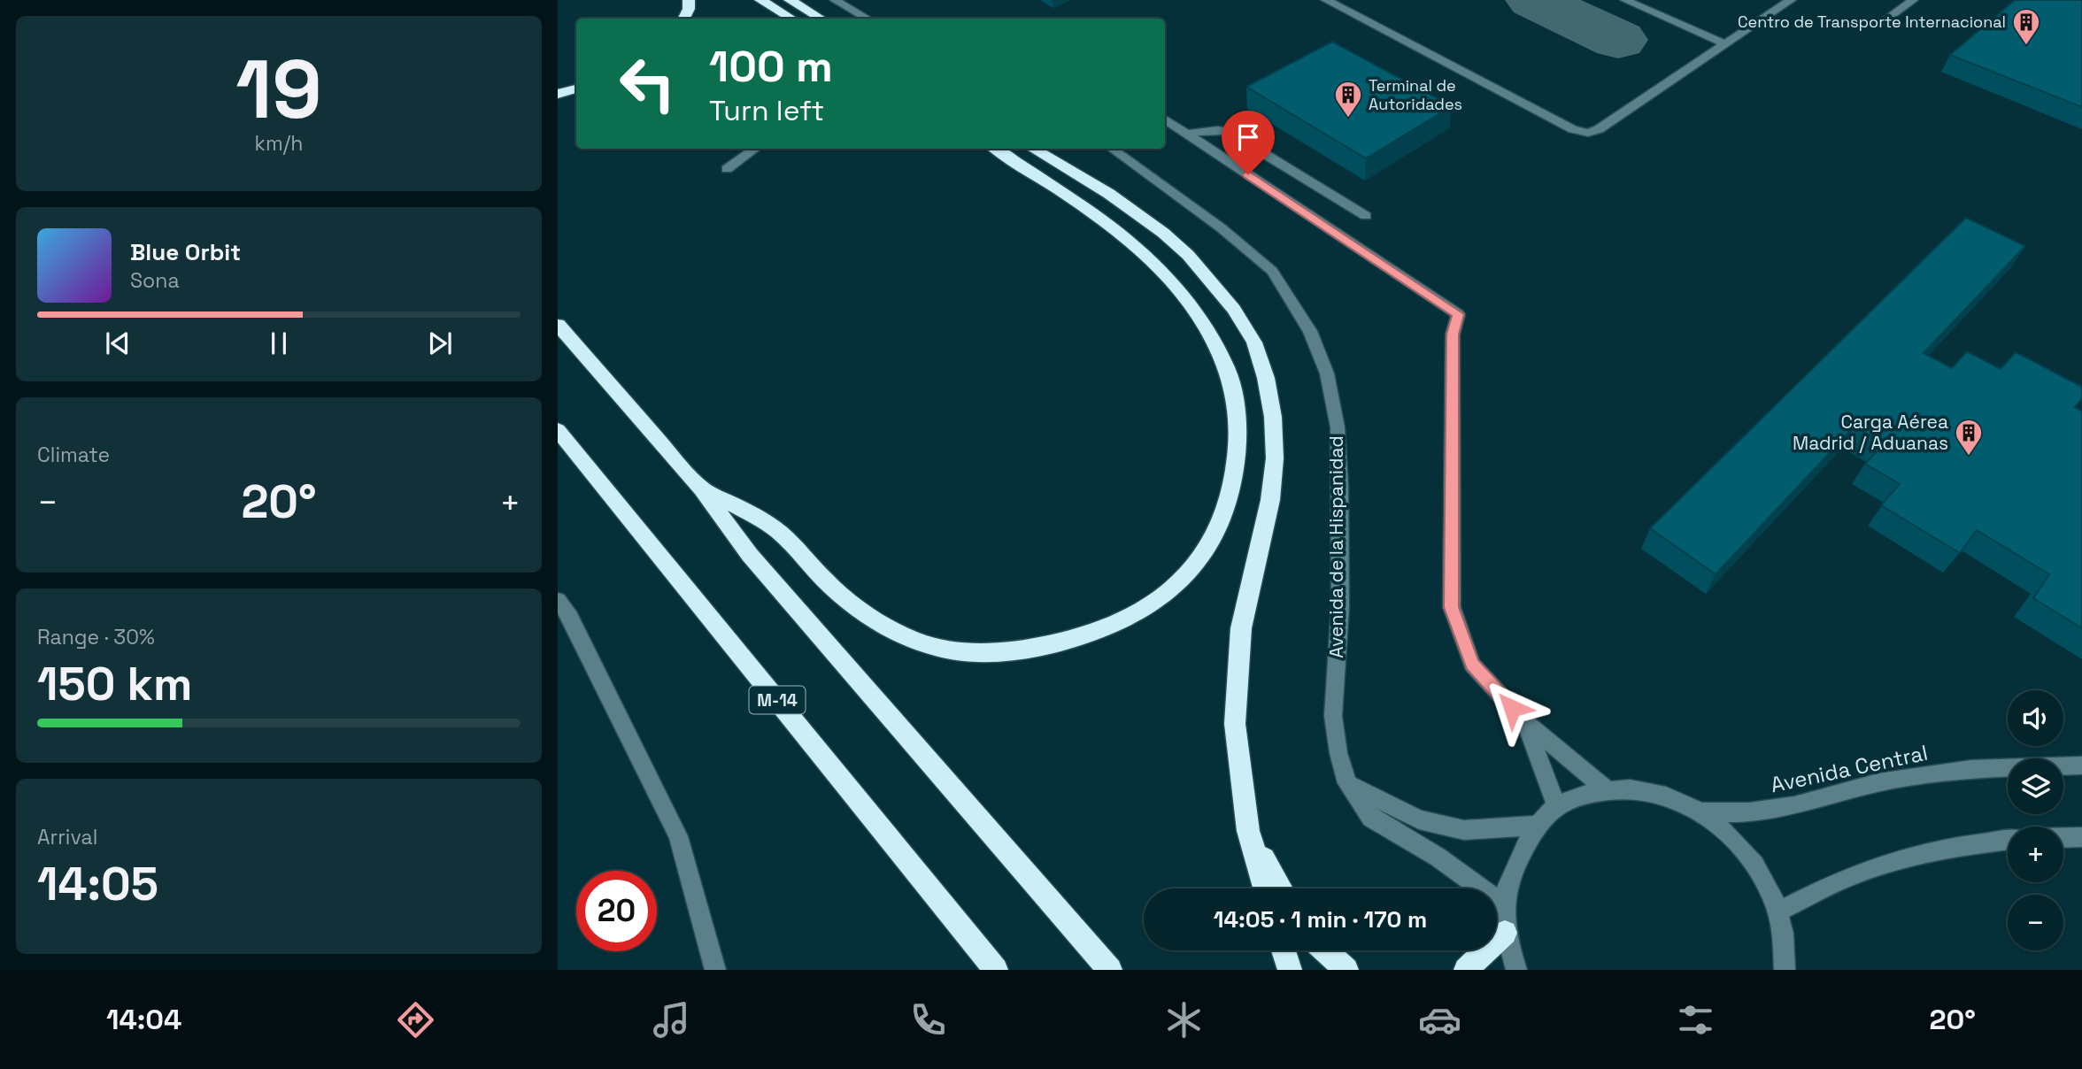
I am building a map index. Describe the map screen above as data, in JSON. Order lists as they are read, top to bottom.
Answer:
{
  "streets": {
    "highway": ["M-14"],
    "street": ["Avenida de la Hispanidad", "Avenida Central"]
  },
  "places": {
    "building": ["Centro de Transporte Internacional", "Terminal de Autoridades", "Carga Aérea Madrid / Aduanas"]
  },
  "page": {
    "tile": [
      ["19", "km/h"],
      "Climate",
      ["Range · 30%", "150 km"],
      ["Arrival", "14:05"]
    ],
    "turn": ["100 m", "Turn left"],
    "song": ["Blue Orbit", "Sona"],
    "heat": ["−", "20°", "+"],
    "map_buttons": ["+", "−"],
    "limit": "20",
    "trip": "14:05 · 1 min · 170 m",
    "tabs": ["14:04", "20°"]
  }
}
